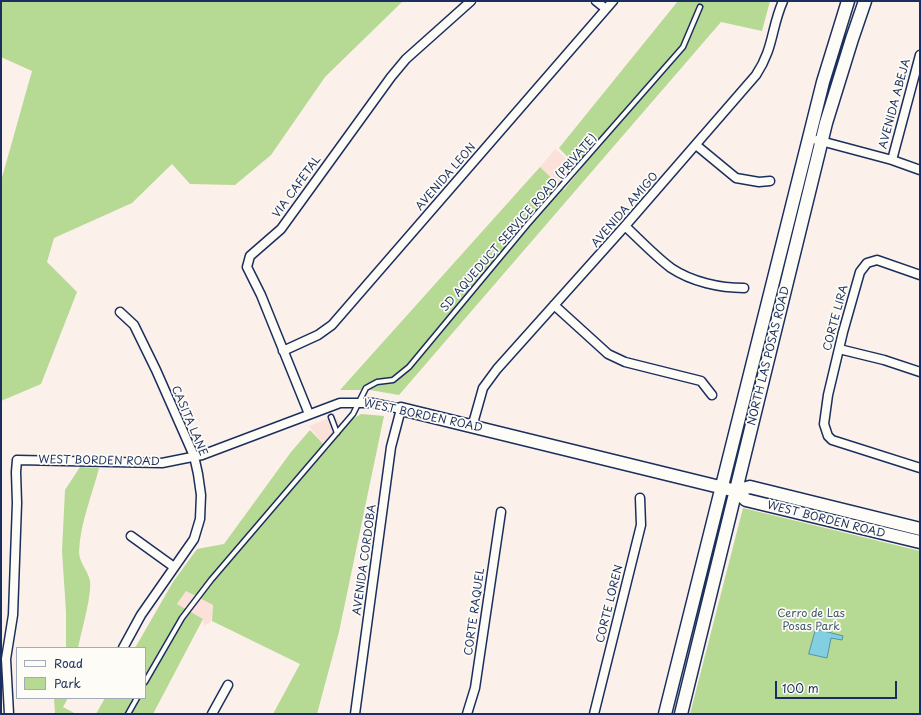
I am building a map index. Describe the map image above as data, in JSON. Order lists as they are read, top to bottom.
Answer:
{
  "streets": {
    "street": [
      "AVENIDA ABEJA",
      "AVENIDA LEON",
      "VIA CAFETAL",
      "AVENIDA AMIGO",
      "CORTE LIRA",
      "NORTH LAS POSAS ROAD",
      "WEST BORDEN ROAD",
      "CASITA LANE",
      "AVENIDA CORDOBA",
      "CORTE LOREN",
      "CORTE RAQUEL"
    ],
    "lane": ["SD AQUEDUCT SERVICE ROAD (PRIVATE)"]
  },
  "crossings": [
    ["AVENIDA LEON", "VIA CAFETAL"],
    ["VIA CAFETAL", "WEST BORDEN ROAD"],
    ["AVENIDA AMIGO", "WEST BORDEN ROAD"],
    ["SD AQUEDUCT SERVICE ROAD (PRIVATE)", "WEST BORDEN ROAD"],
    ["NORTH LAS POSAS ROAD", "WEST BORDEN ROAD"],
    ["WEST BORDEN ROAD", "CASITA LANE"],
    ["WEST BORDEN ROAD", "AVENIDA CORDOBA"]
  ],
  "parks": ["Cerro de Las Posas Park"],
  "legend": ["Road", "Park"],
  "scale_bar": "100 m"
}
